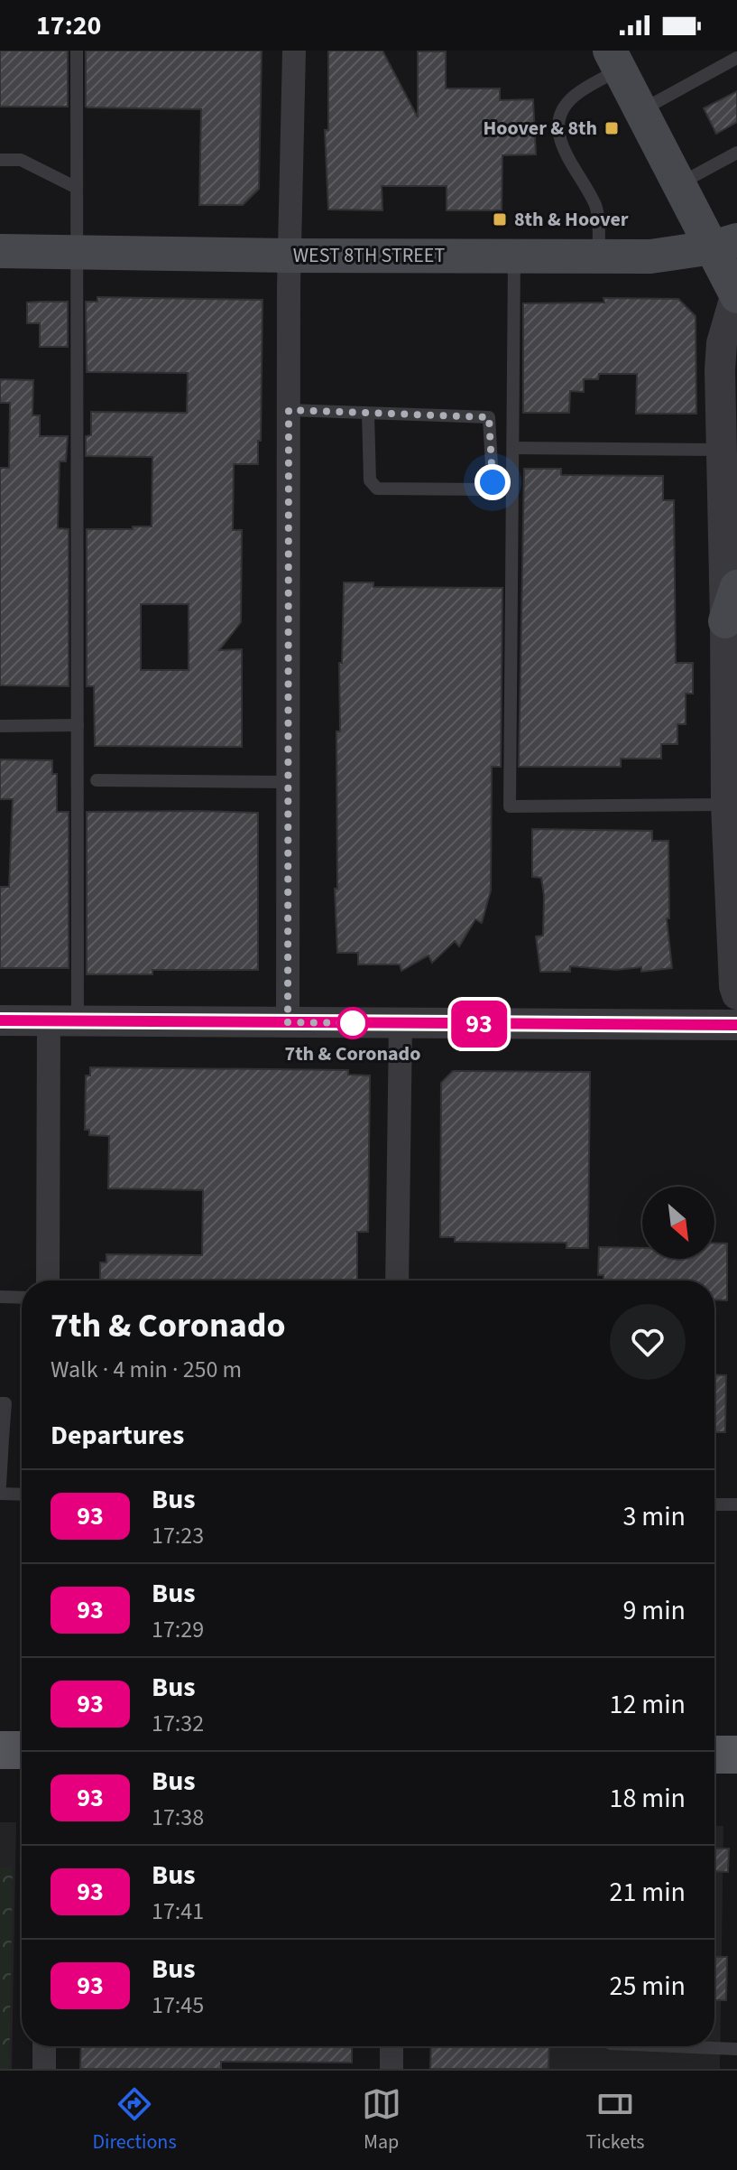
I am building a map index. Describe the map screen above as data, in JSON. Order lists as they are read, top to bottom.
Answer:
{
  "streets": {
    "main road": ["WEST 8TH STREET"]
  },
  "places": {
    "transit": ["Hoover & 8th", "8th & Hoover"],
    "other": ["7th & Coronado"]
  },
  "lines": ["bus line 93"],
  "north": "bottom right",
  "page": {
    "status": "17:20",
    "on_map": "93",
    "heading": [
      ["7th & Coronado", "Walk · 4 min · 250 m"],
      "Departures"
    ],
    "list": [
      {
        "mark": "93",
        "name": "Bus",
        "note": "17:23",
        "value": "3 min"
      },
      {
        "mark": "93",
        "name": "Bus",
        "note": "17:29",
        "value": "9 min"
      },
      {
        "mark": "93",
        "name": "Bus",
        "note": "17:32",
        "value": "12 min"
      },
      {
        "mark": "93",
        "name": "Bus",
        "note": "17:38",
        "value": "18 min"
      },
      {
        "mark": "93",
        "name": "Bus",
        "note": "17:41",
        "value": "21 min"
      },
      {
        "mark": "93",
        "name": "Bus",
        "note": "17:45",
        "value": "25 min"
      }
    ],
    "tabs": ["Directions", "Map", "Tickets"]
  }
}
